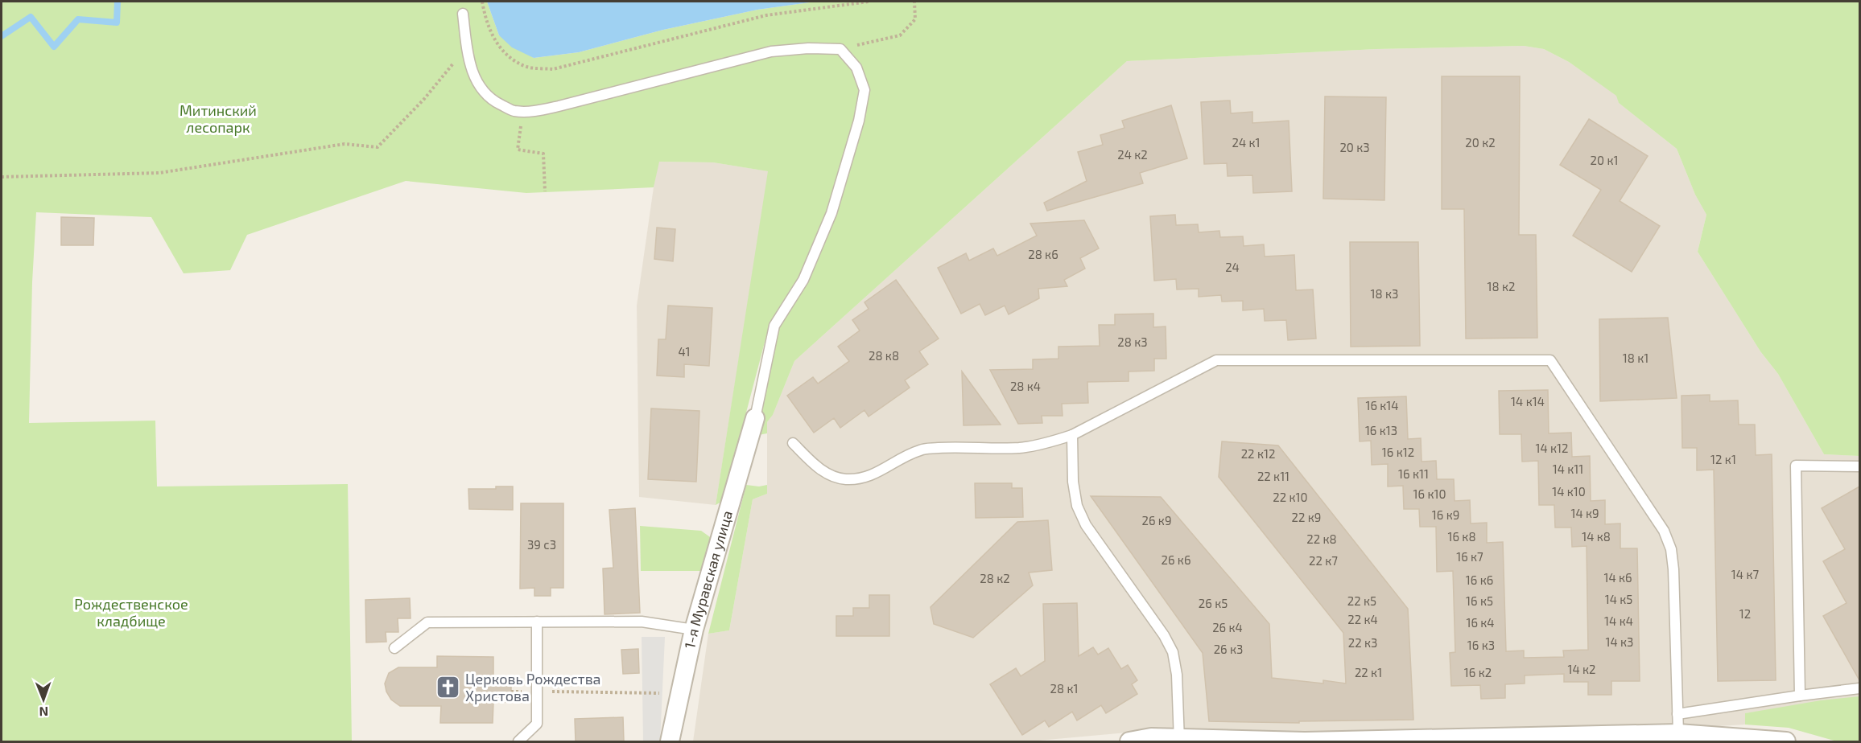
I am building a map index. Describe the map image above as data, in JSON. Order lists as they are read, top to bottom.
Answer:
{
  "streets": {
    "street": ["1-я Муравская улица"]
  },
  "parks": ["Митинский лесопарк", "Рождественское кладбище"],
  "places": {
    "church": ["Церковь Рождества Христова"]
  },
  "house_numbers": [
    "24 к1",
    "20 к2",
    "20 к3",
    "24 к2",
    "20 к1",
    "28 к6",
    "24",
    "18 к2",
    "18 к3",
    "28 к3",
    "41",
    "28 к8",
    "18 к1",
    "28 к4",
    "14 к14",
    "16 к14",
    "16 к13",
    "14 к12",
    "16 к12",
    "22 к12",
    "12 к1",
    "14 к11",
    "16 к11",
    "22 к11",
    "14 к10",
    "16 к10",
    "22 к10",
    "14 к9",
    "16 к9",
    "22 к9",
    "26 к9",
    "16 к8",
    "14 к8",
    "22 к8",
    "39 с3",
    "16 к7",
    "26 к6",
    "22 к7",
    "14 к7",
    "14 к6",
    "28 к2",
    "16 к6",
    "14 к5",
    "22 к5",
    "16 к5",
    "26 к5",
    "12",
    "22 к4",
    "14 к4",
    "16 к4",
    "26 к4",
    "14 к3",
    "22 к3",
    "16 к3",
    "26 к3",
    "14 к2",
    "22 к1",
    "16 к2",
    "28 к1"
  ],
  "north": "bottom"
}
